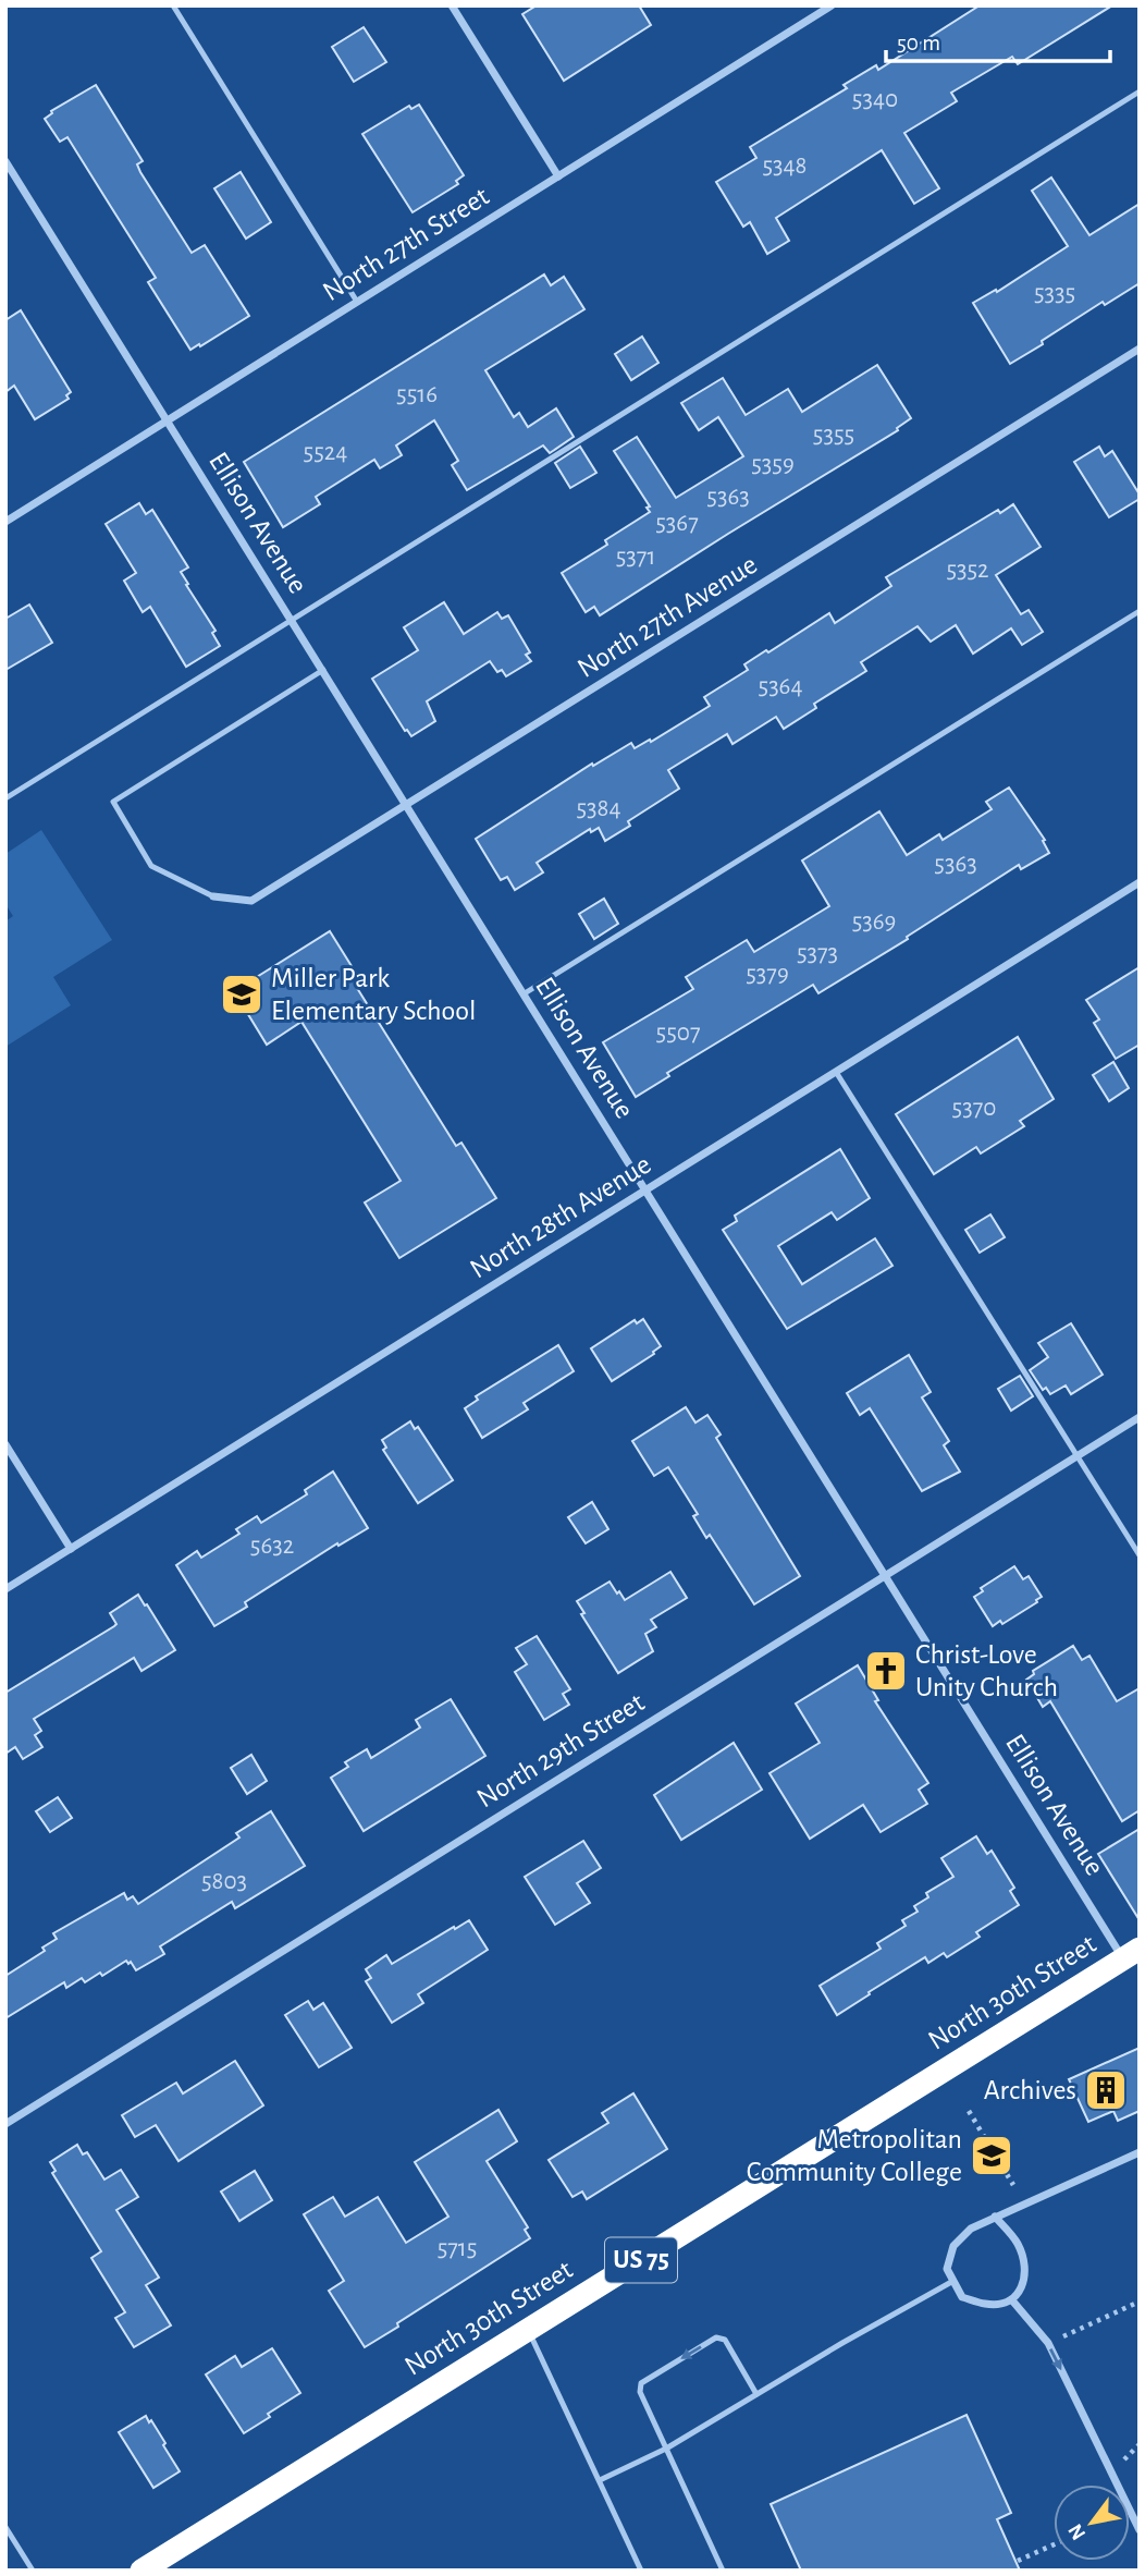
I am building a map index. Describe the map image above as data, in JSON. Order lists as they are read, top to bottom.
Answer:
{
  "streets": {
    "highway": ["North 30th Street", "US 75"],
    "street": [
      "North 27th Street",
      "Ellison Avenue",
      "North 27th Avenue",
      "North 28th Avenue",
      "North 29th Street"
    ]
  },
  "crossings": [
    ["North 27th Street", "Ellison Avenue"],
    ["Ellison Avenue", "North 27th Avenue"],
    ["Ellison Avenue", "North 28th Avenue"],
    ["Ellison Avenue", "North 29th Street"],
    ["Ellison Avenue", "North 30th Street"]
  ],
  "places": {
    "school or university": ["Miller Park Elementary School", "Metropolitan Community College"],
    "church": ["Christ-Love Unity Church"],
    "building": ["Archives"]
  },
  "house_numbers": [
    "5340",
    "5348",
    "5335",
    "5516",
    "5355",
    "5524",
    "5359",
    "5363",
    "5367",
    "5371",
    "5352",
    "5364",
    "5384",
    "5363",
    "5369",
    "5373",
    "5379",
    "5507",
    "5370",
    "5632",
    "5803",
    "5715"
  ],
  "scale_bar": "50 m",
  "north": "bottom left"
}
